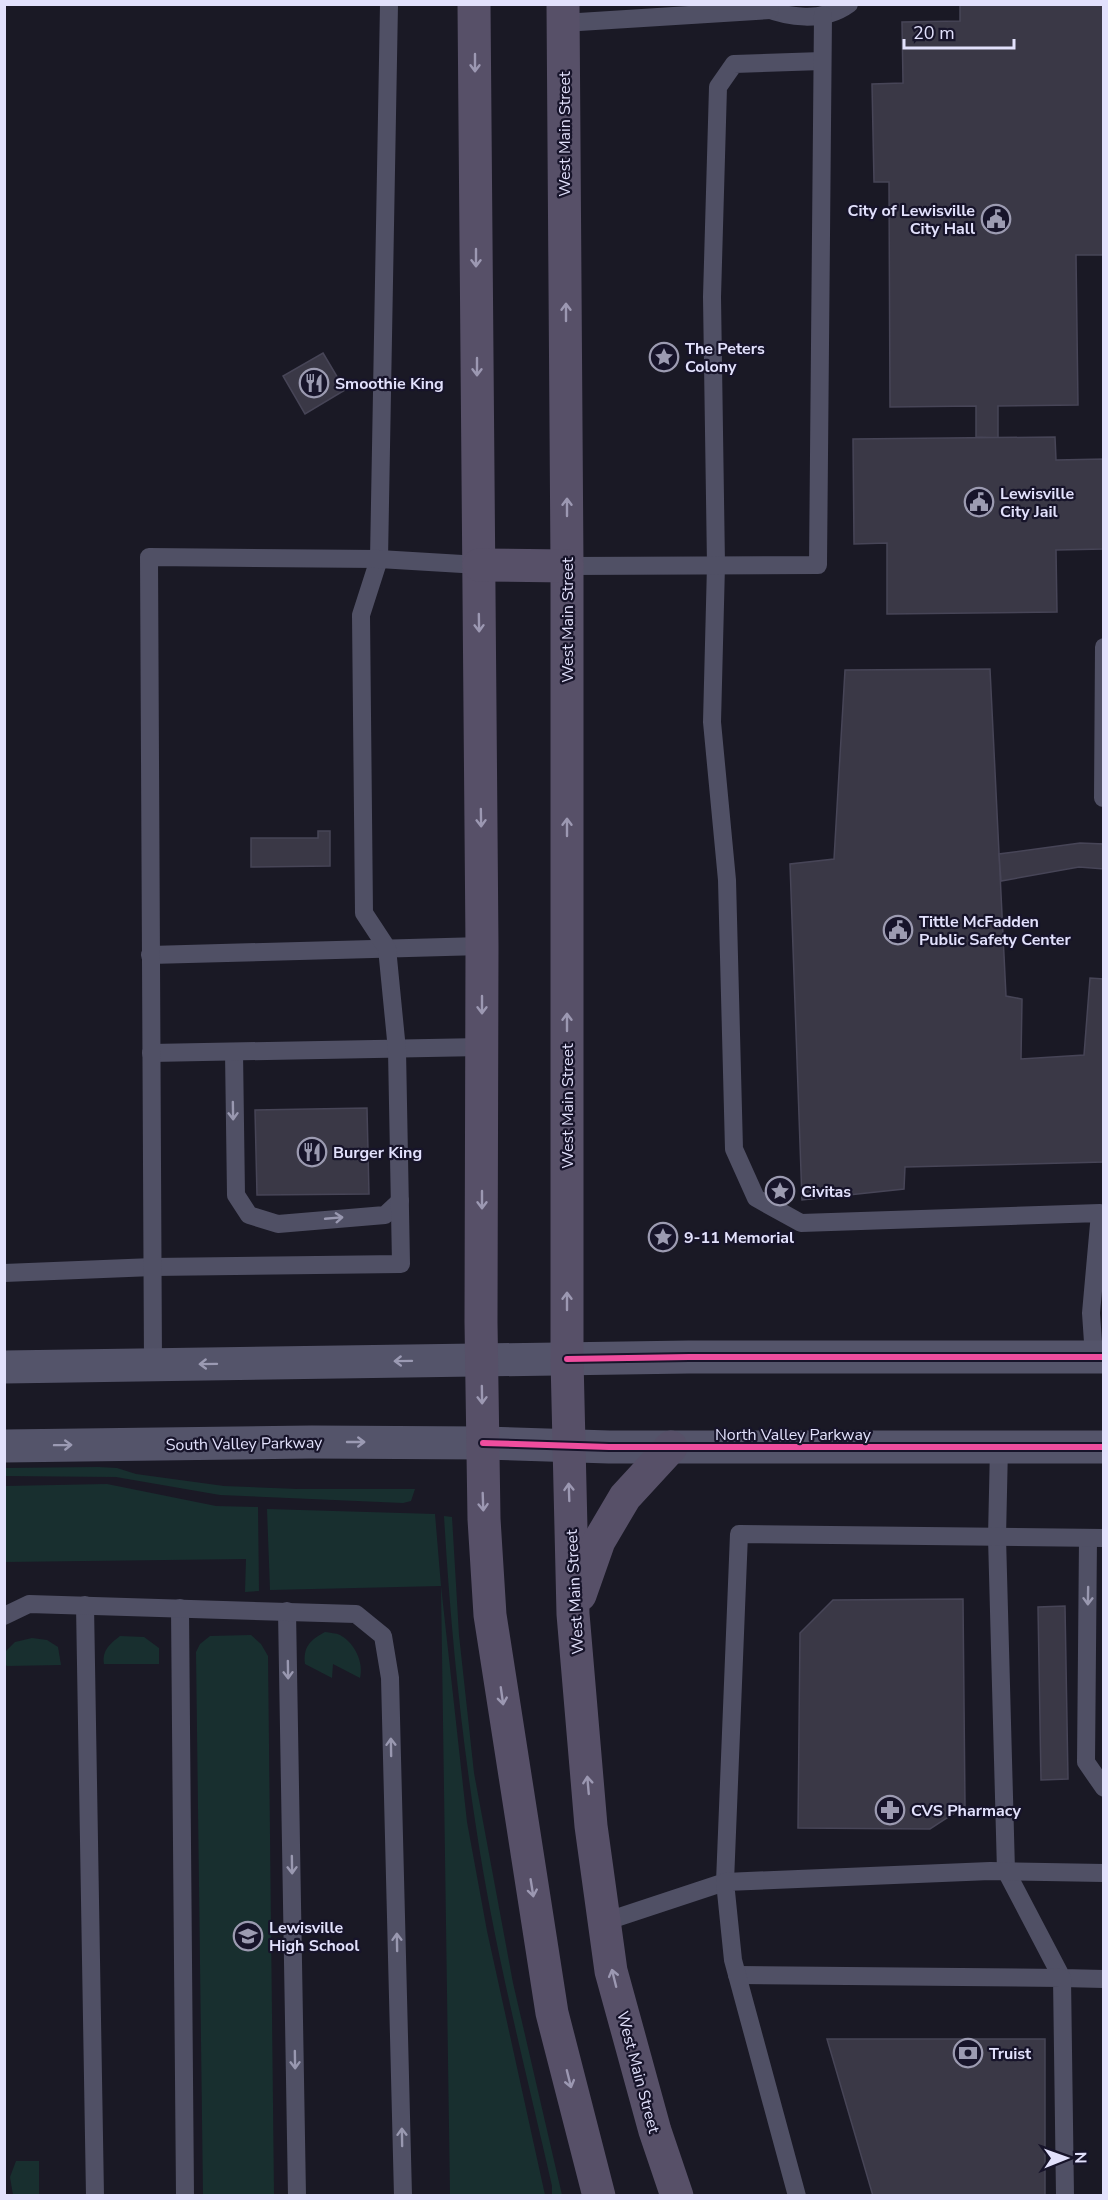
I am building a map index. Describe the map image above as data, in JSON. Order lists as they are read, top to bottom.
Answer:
{
  "streets": {
    "main road": ["West Main Street", "North Valley Parkway", "South Valley Parkway"]
  },
  "crossings": [
    ["West Main Street", "North Valley Parkway"],
    ["North Valley Parkway", "South Valley Parkway"]
  ],
  "places": {
    "public building": ["City of Lewisville City Hall", "Lewisville City Jail", "Tittle McFadden Public Safety Center"],
    "place": ["The Peters Colony", "Civitas", "9-11 Memorial"],
    "restaurant": ["Smoothie King", "Burger King"],
    "pharmacy": ["CVS Pharmacy"],
    "school or university": ["Lewisville High School"],
    "bank": ["Truist"]
  },
  "scale_bar": "20 m",
  "north": "right"
}
